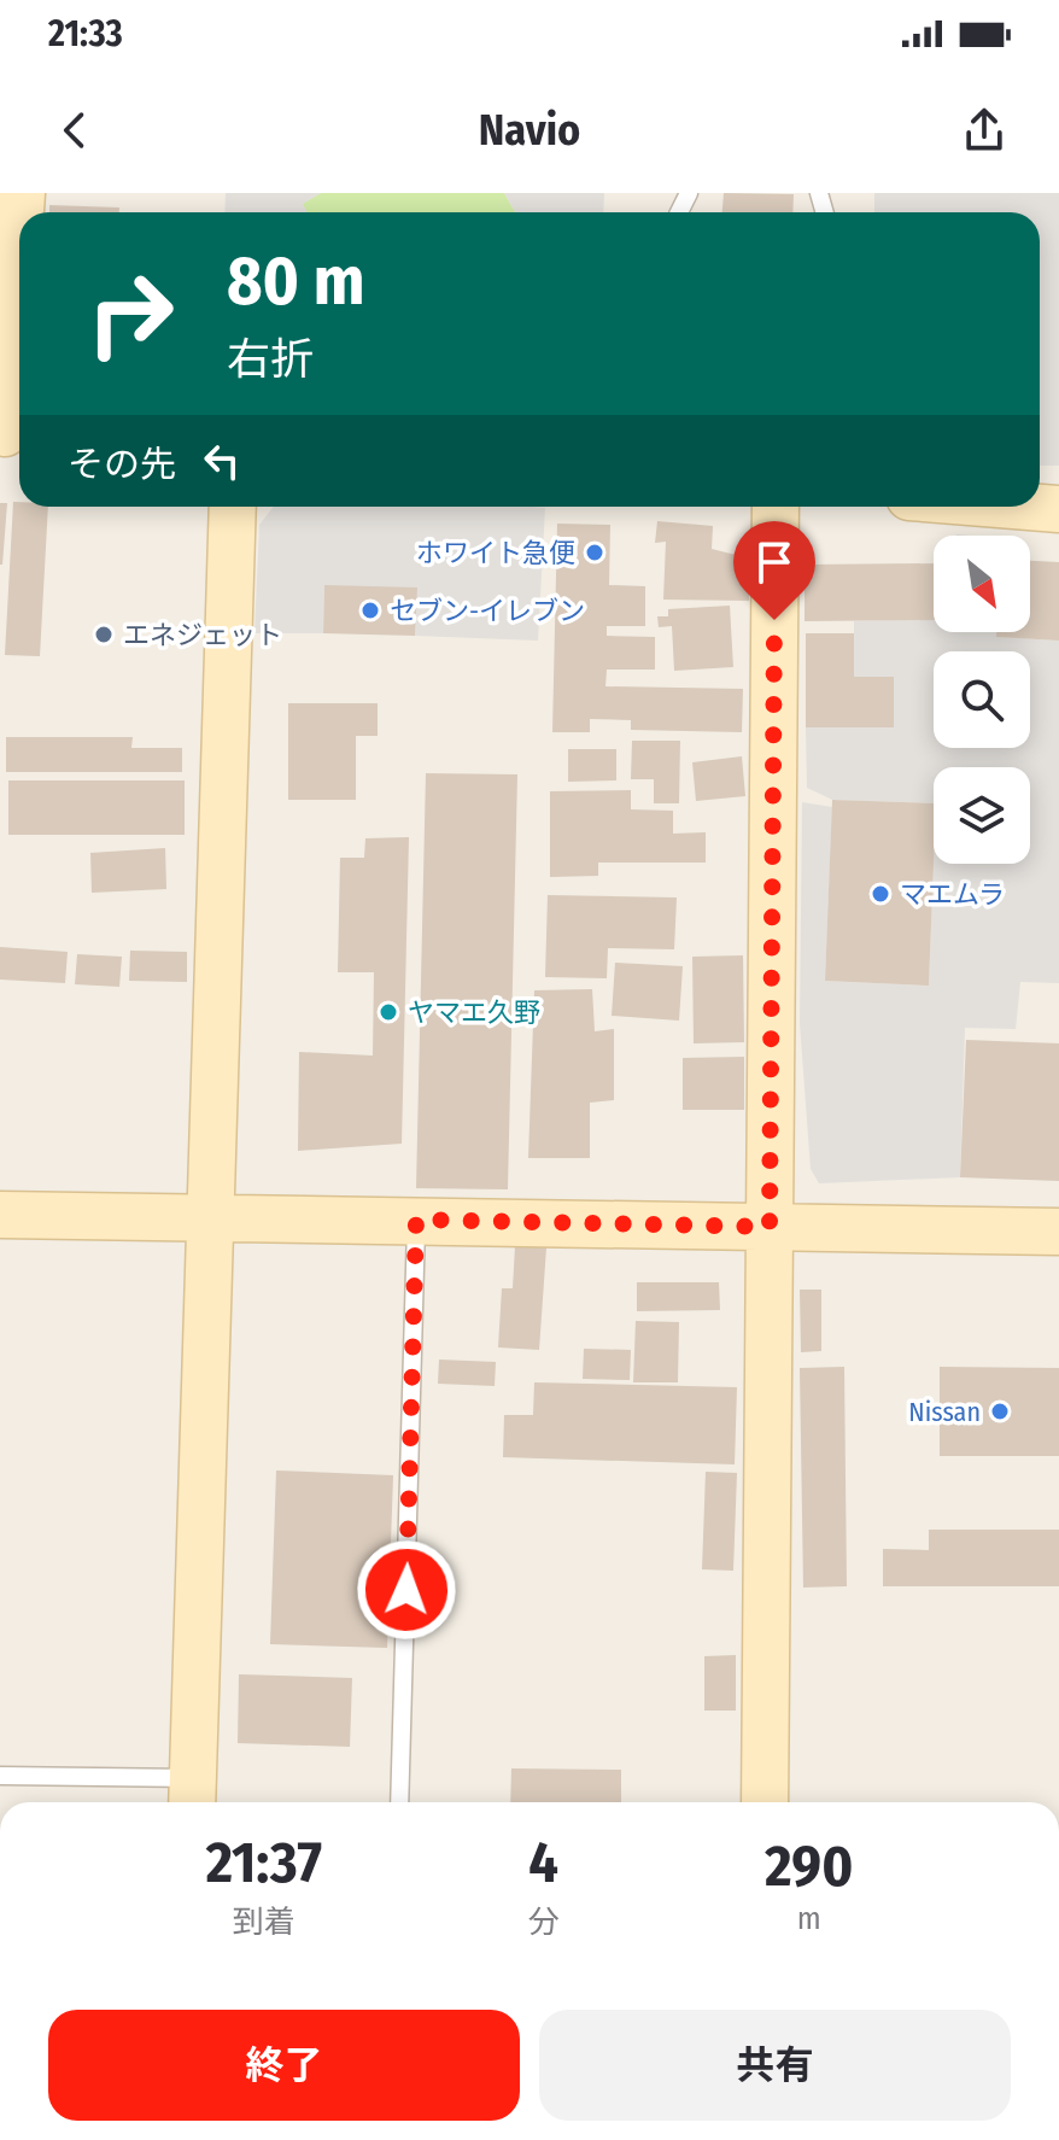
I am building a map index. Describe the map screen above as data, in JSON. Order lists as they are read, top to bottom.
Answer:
{
  "places": [
    "ホワイト急便",
    "セブン-イレブン",
    "エネジェット",
    "マエムラ",
    "ヤマエ久野",
    "Nissan"
  ],
  "north": "bottom right",
  "page": {
    "status": "21:33",
    "header": "Navio",
    "turn": ["80 m", "右折"],
    "then": "その先",
    "eta": [
      "21:37",
      "到着",
      "4",
      "分",
      "290",
      "m"
    ],
    "buttons": ["終了", "共有"]
  }
}
